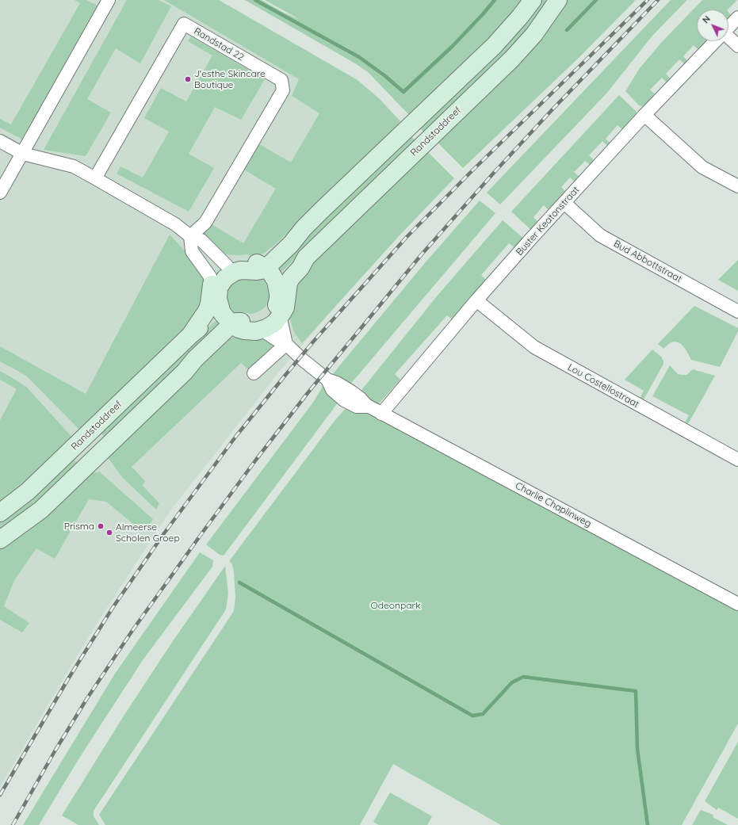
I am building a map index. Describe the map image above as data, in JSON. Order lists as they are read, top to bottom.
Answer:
{
  "streets": {
    "main road": ["Randstaddreef"],
    "street": [
      "Randstad 22",
      "Buster Keatonstraat",
      "Bud Abbottstraat",
      "Lou Costellostraat",
      "Charlie Chaplinweg"
    ]
  },
  "crossings": [
    ["Buster Keatonstraat", "Bud Abbottstraat"],
    ["Buster Keatonstraat", "Lou Costellostraat"],
    ["Buster Keatonstraat", "Charlie Chaplinweg"]
  ],
  "parks": ["Odeonpark"],
  "places": ["J'esthe Skincare Boutique", "Prisma", "Almeerse Scholen Groep"],
  "north": "top left"
}
